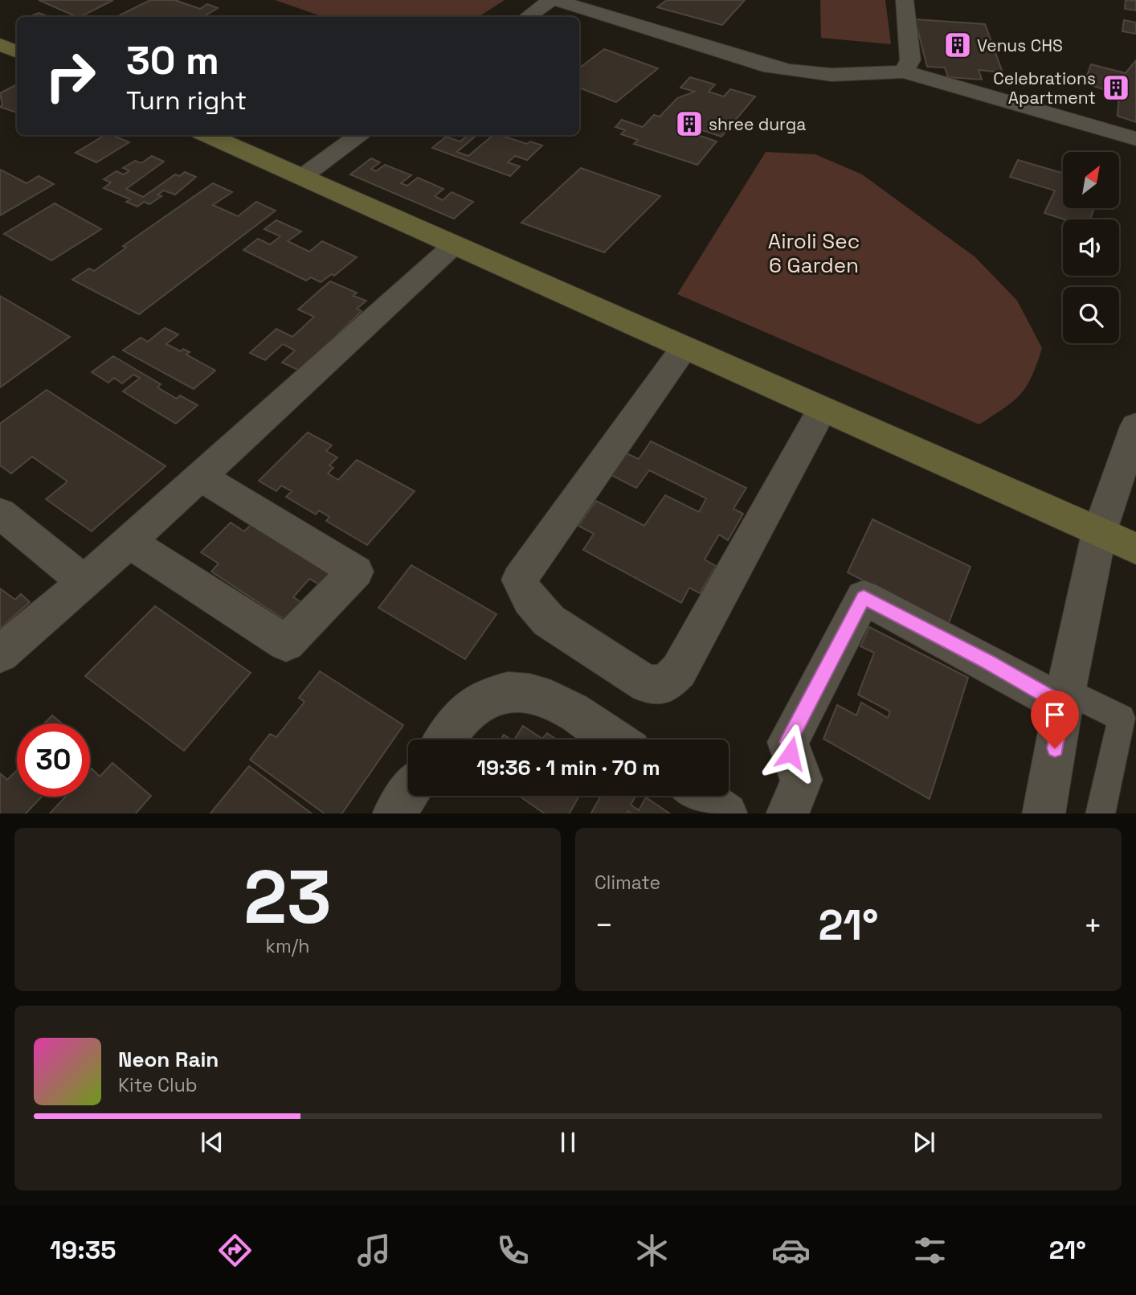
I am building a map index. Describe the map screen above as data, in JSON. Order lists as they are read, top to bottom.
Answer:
{
  "parks": ["Airoli Sec 6 Garden"],
  "places": {
    "building": ["Venus CHS", "Celebrations Apartment", "shree durga"]
  },
  "north": "top right",
  "page": {
    "turn": ["30 m", "Turn right"],
    "limit": "30",
    "trip": "19:36 · 1 min · 70 m",
    "tile": [
      ["23", "km/h"],
      "Climate"
    ],
    "heat": ["−", "21°", "+"],
    "song": ["Neon Rain", "Kite Club"],
    "tabs": ["19:35", "21°"]
  }
}
